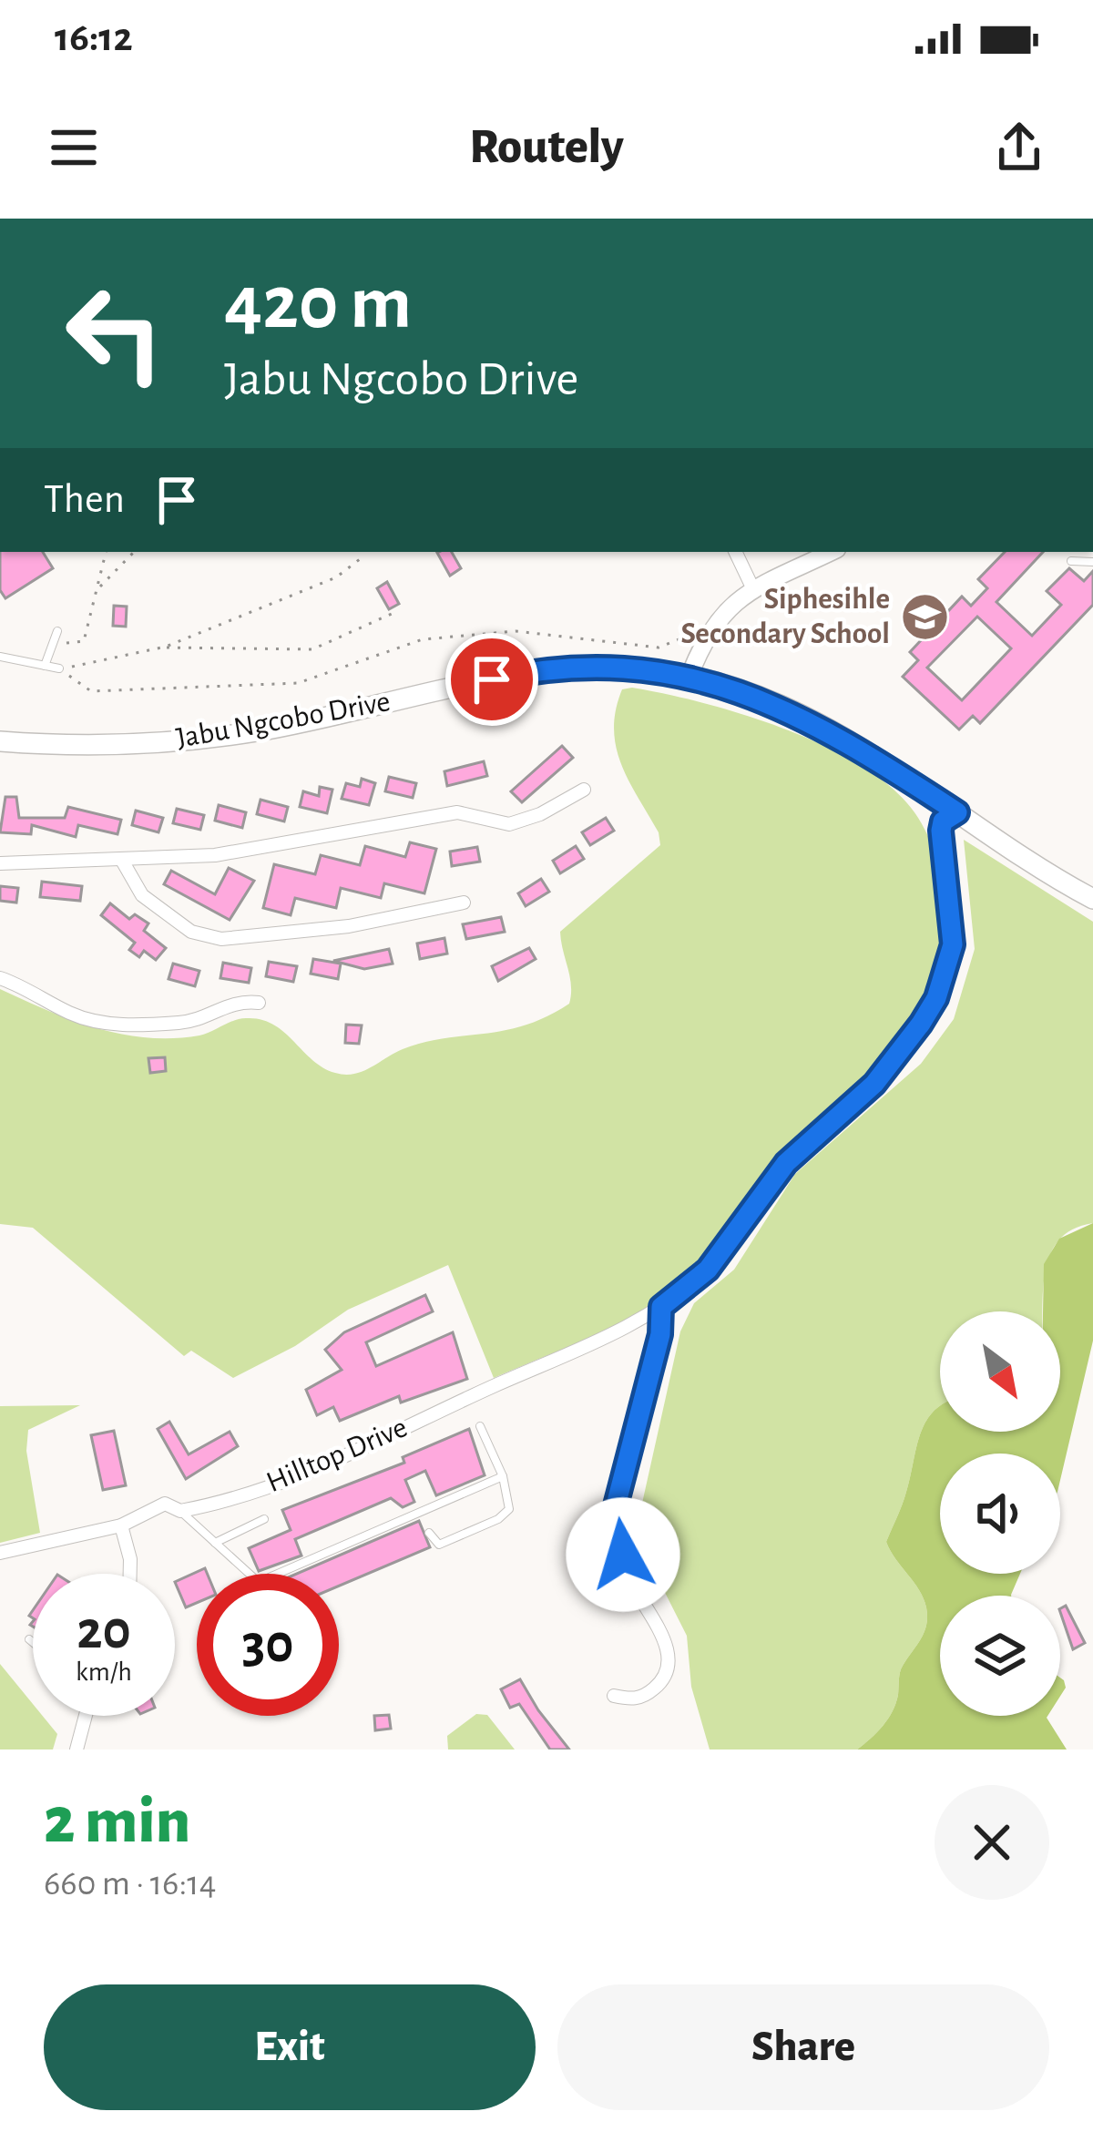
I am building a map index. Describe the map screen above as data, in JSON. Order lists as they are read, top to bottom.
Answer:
{
  "streets": {
    "main road": ["Jabu Ngcobo Drive"],
    "street": ["Hilltop Drive"]
  },
  "crossings": [
    ["Jabu Ngcobo Drive", "Hilltop Drive"]
  ],
  "places": {
    "school or university": ["Siphesihle Secondary School"]
  },
  "north": "bottom right",
  "page": {
    "status": "16:12",
    "header": "Routely",
    "turn": ["420 m", "Jabu Ngcobo Drive"],
    "then": "Then",
    "speed": "20 km/h",
    "limit": "30",
    "heading": ["2 min", "660 m · 16:14"],
    "buttons": ["Exit", "Share"]
  }
}
